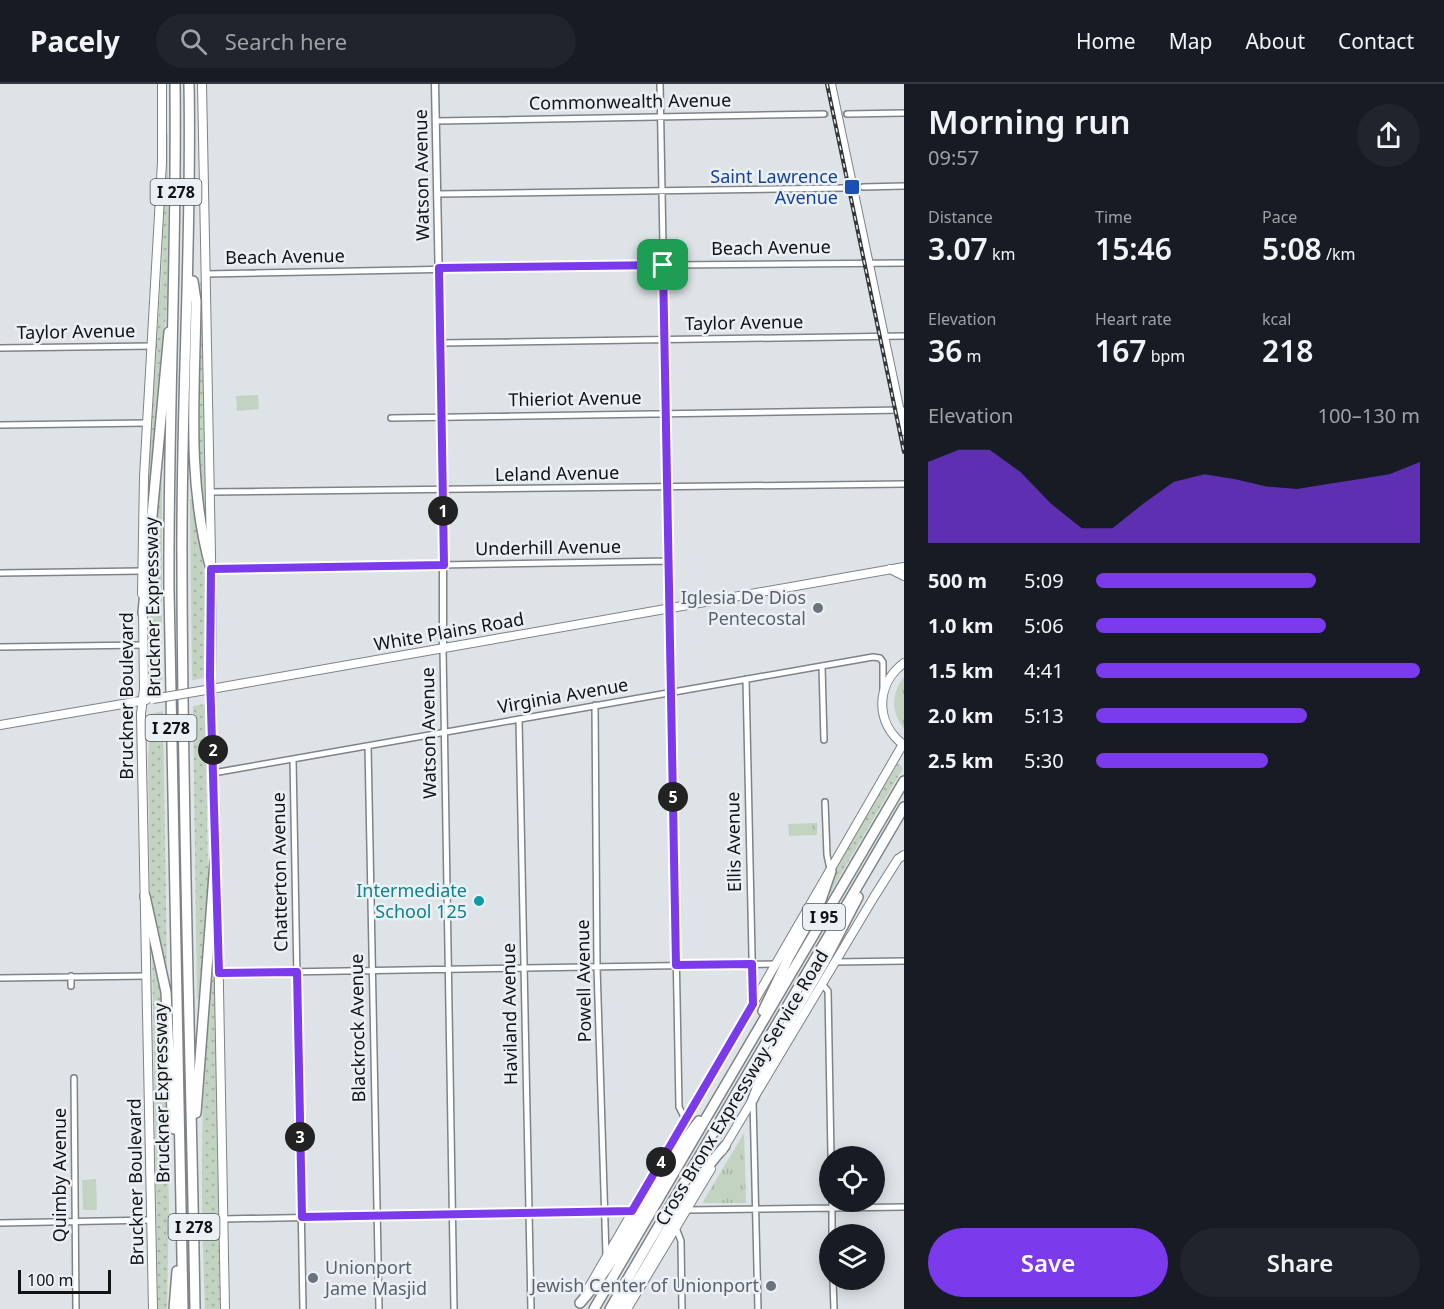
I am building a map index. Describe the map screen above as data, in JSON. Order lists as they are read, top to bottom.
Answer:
{
  "streets": {
    "highway": ["I 278", "Bruckner Expressway", "I 95"],
    "main road": ["White Plains Road", "Bruckner Boulevard", "Cross Bronx Expressway Service Road"],
    "street": [
      "Commonwealth Avenue",
      "Watson Avenue",
      "Beach Avenue",
      "Taylor Avenue",
      "Thieriot Avenue",
      "Leland Avenue",
      "Underhill Avenue",
      "Virginia Avenue",
      "Ellis Avenue",
      "Chatterton Avenue",
      "Powell Avenue",
      "Haviland Avenue",
      "Blackrock Avenue",
      "Quimby Avenue"
    ]
  },
  "crossings": [
    ["Commonwealth Avenue", "Watson Avenue"],
    ["Watson Avenue", "Beach Avenue"],
    ["Watson Avenue", "Taylor Avenue"],
    ["Watson Avenue", "Thieriot Avenue"],
    ["Watson Avenue", "Leland Avenue"],
    ["Watson Avenue", "Underhill Avenue"],
    ["Watson Avenue", "White Plains Road"],
    ["Watson Avenue", "Virginia Avenue"],
    ["Taylor Avenue", "Bruckner Boulevard"],
    ["White Plains Road", "Bruckner Boulevard"],
    ["Virginia Avenue", "Ellis Avenue"],
    ["Virginia Avenue", "Chatterton Avenue"],
    ["Virginia Avenue", "Powell Avenue"],
    ["Virginia Avenue", "Haviland Avenue"],
    ["Virginia Avenue", "Blackrock Avenue"],
    ["Ellis Avenue", "Cross Bronx Expressway Service Road"],
    ["Powell Avenue", "Cross Bronx Expressway Service Road"]
  ],
  "places": {
    "transit": ["Saint Lawrence Avenue"],
    "other": [
      "Iglesia De Dios Pentecostal",
      "Intermediate School 125",
      "Unionport Jame Masjid",
      "Jewish Center of Unionport"
    ]
  },
  "scale_bar": "100 m",
  "page": {
    "header": "Pacely",
    "search": "Search here",
    "nav": [
      "Home",
      "Map",
      "About",
      "Contact"
    ],
    "heading": ["Morning run", "09:57"],
    "stats": [
      ["Distance", "3.07 km"],
      ["Time", "15:46"],
      ["Pace", "5:08 /km"],
      ["Elevation", "36 m"],
      ["Heart rate", "167 bpm"],
      ["kcal", "218"]
    ],
    "chart": ["Elevation", "100–130 m"],
    "pins": [
      "1",
      "2",
      "5",
      "3",
      "4"
    ],
    "list": [
      {
        "name": "500 m",
        "note": "5:09"
      },
      {
        "name": "1.0 km",
        "note": "5:06"
      },
      {
        "name": "1.5 km",
        "note": "4:41"
      },
      {
        "name": "2.0 km",
        "note": "5:13"
      },
      {
        "name": "2.5 km",
        "note": "5:30"
      }
    ],
    "buttons": ["Save", "Share"],
    "scale": "100 m"
  }
}
